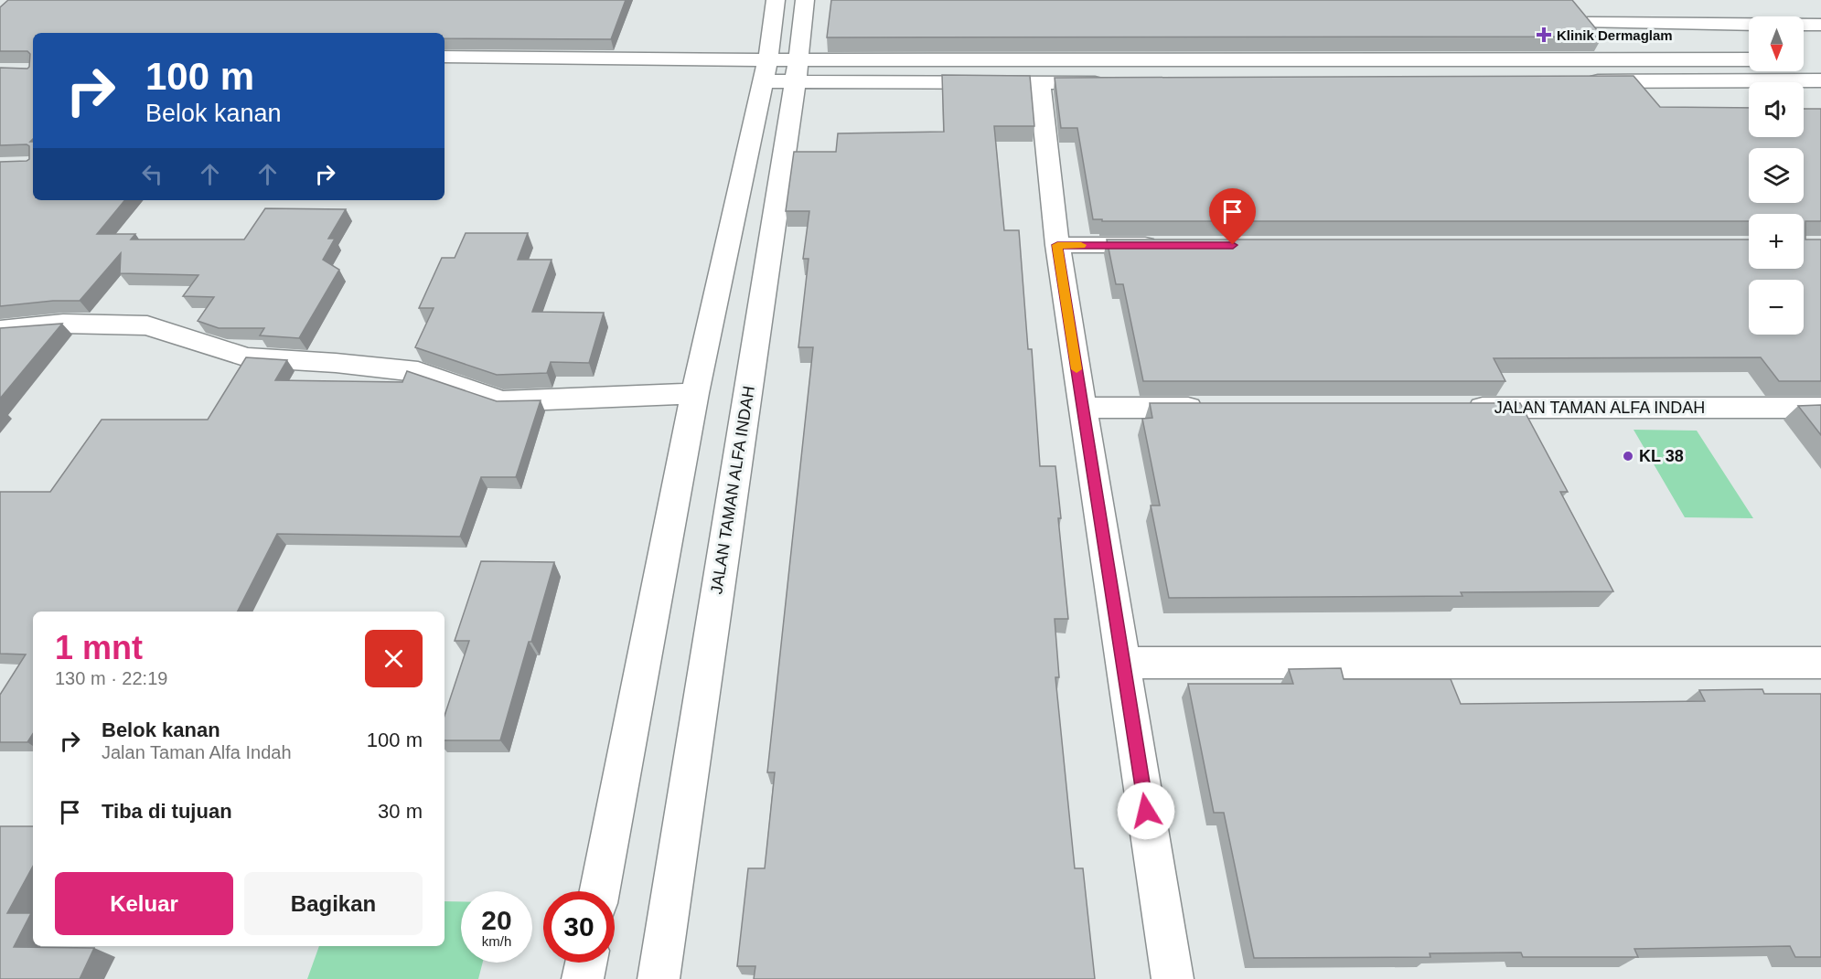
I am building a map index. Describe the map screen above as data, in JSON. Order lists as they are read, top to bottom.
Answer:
{
  "streets": {
    "street": ["JALAN TAMAN ALFA INDAH"]
  },
  "places": {
    "health": ["Klinik Dermaglam"],
    "other": ["KL 38"]
  },
  "north": "bottom",
  "page": {
    "map_buttons": ["+", "−"],
    "turn": ["100 m", "Belok kanan"],
    "heading": ["1 mnt", "130 m · 22:19"],
    "list": [
      {
        "name": "Belok kanan",
        "note": "Jalan Taman Alfa Indah",
        "value": "100 m"
      },
      {
        "name": "Tiba di tujuan",
        "value": "30 m"
      }
    ],
    "buttons": ["Keluar", "Bagikan"],
    "speed": "20 km/h",
    "limit": "30"
  }
}
